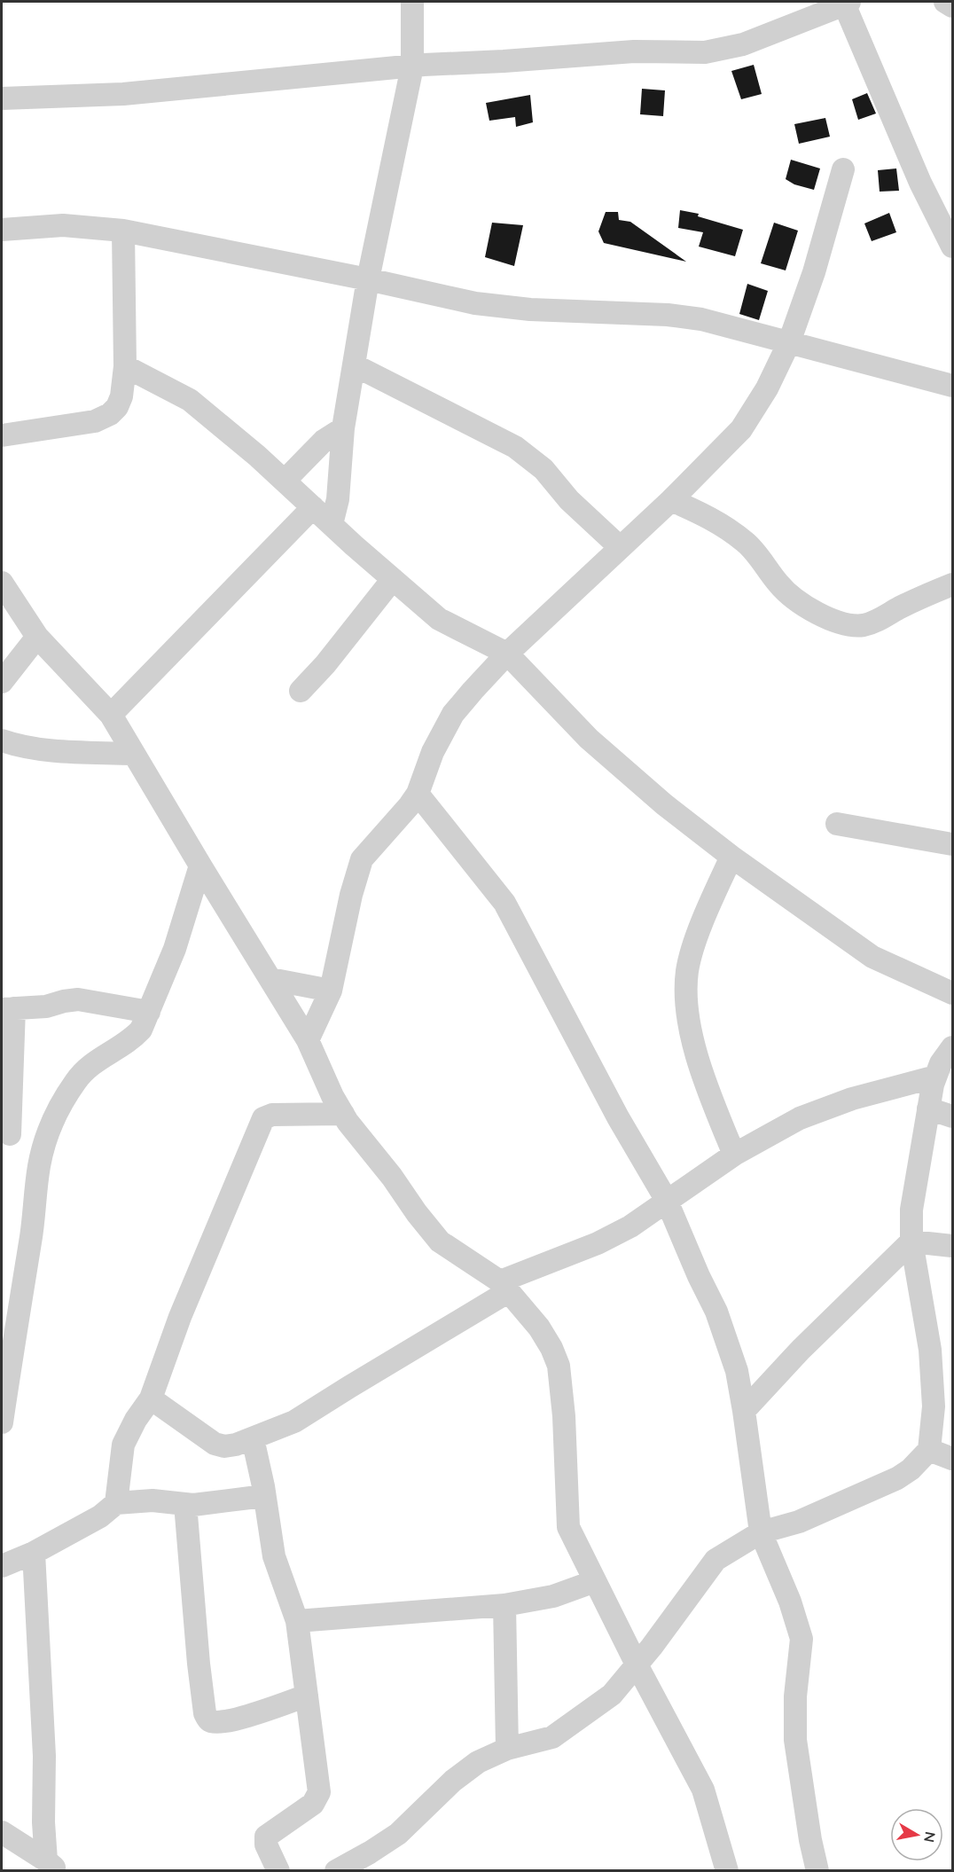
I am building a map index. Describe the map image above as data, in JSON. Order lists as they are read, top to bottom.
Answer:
{
  "north": "right"
}
